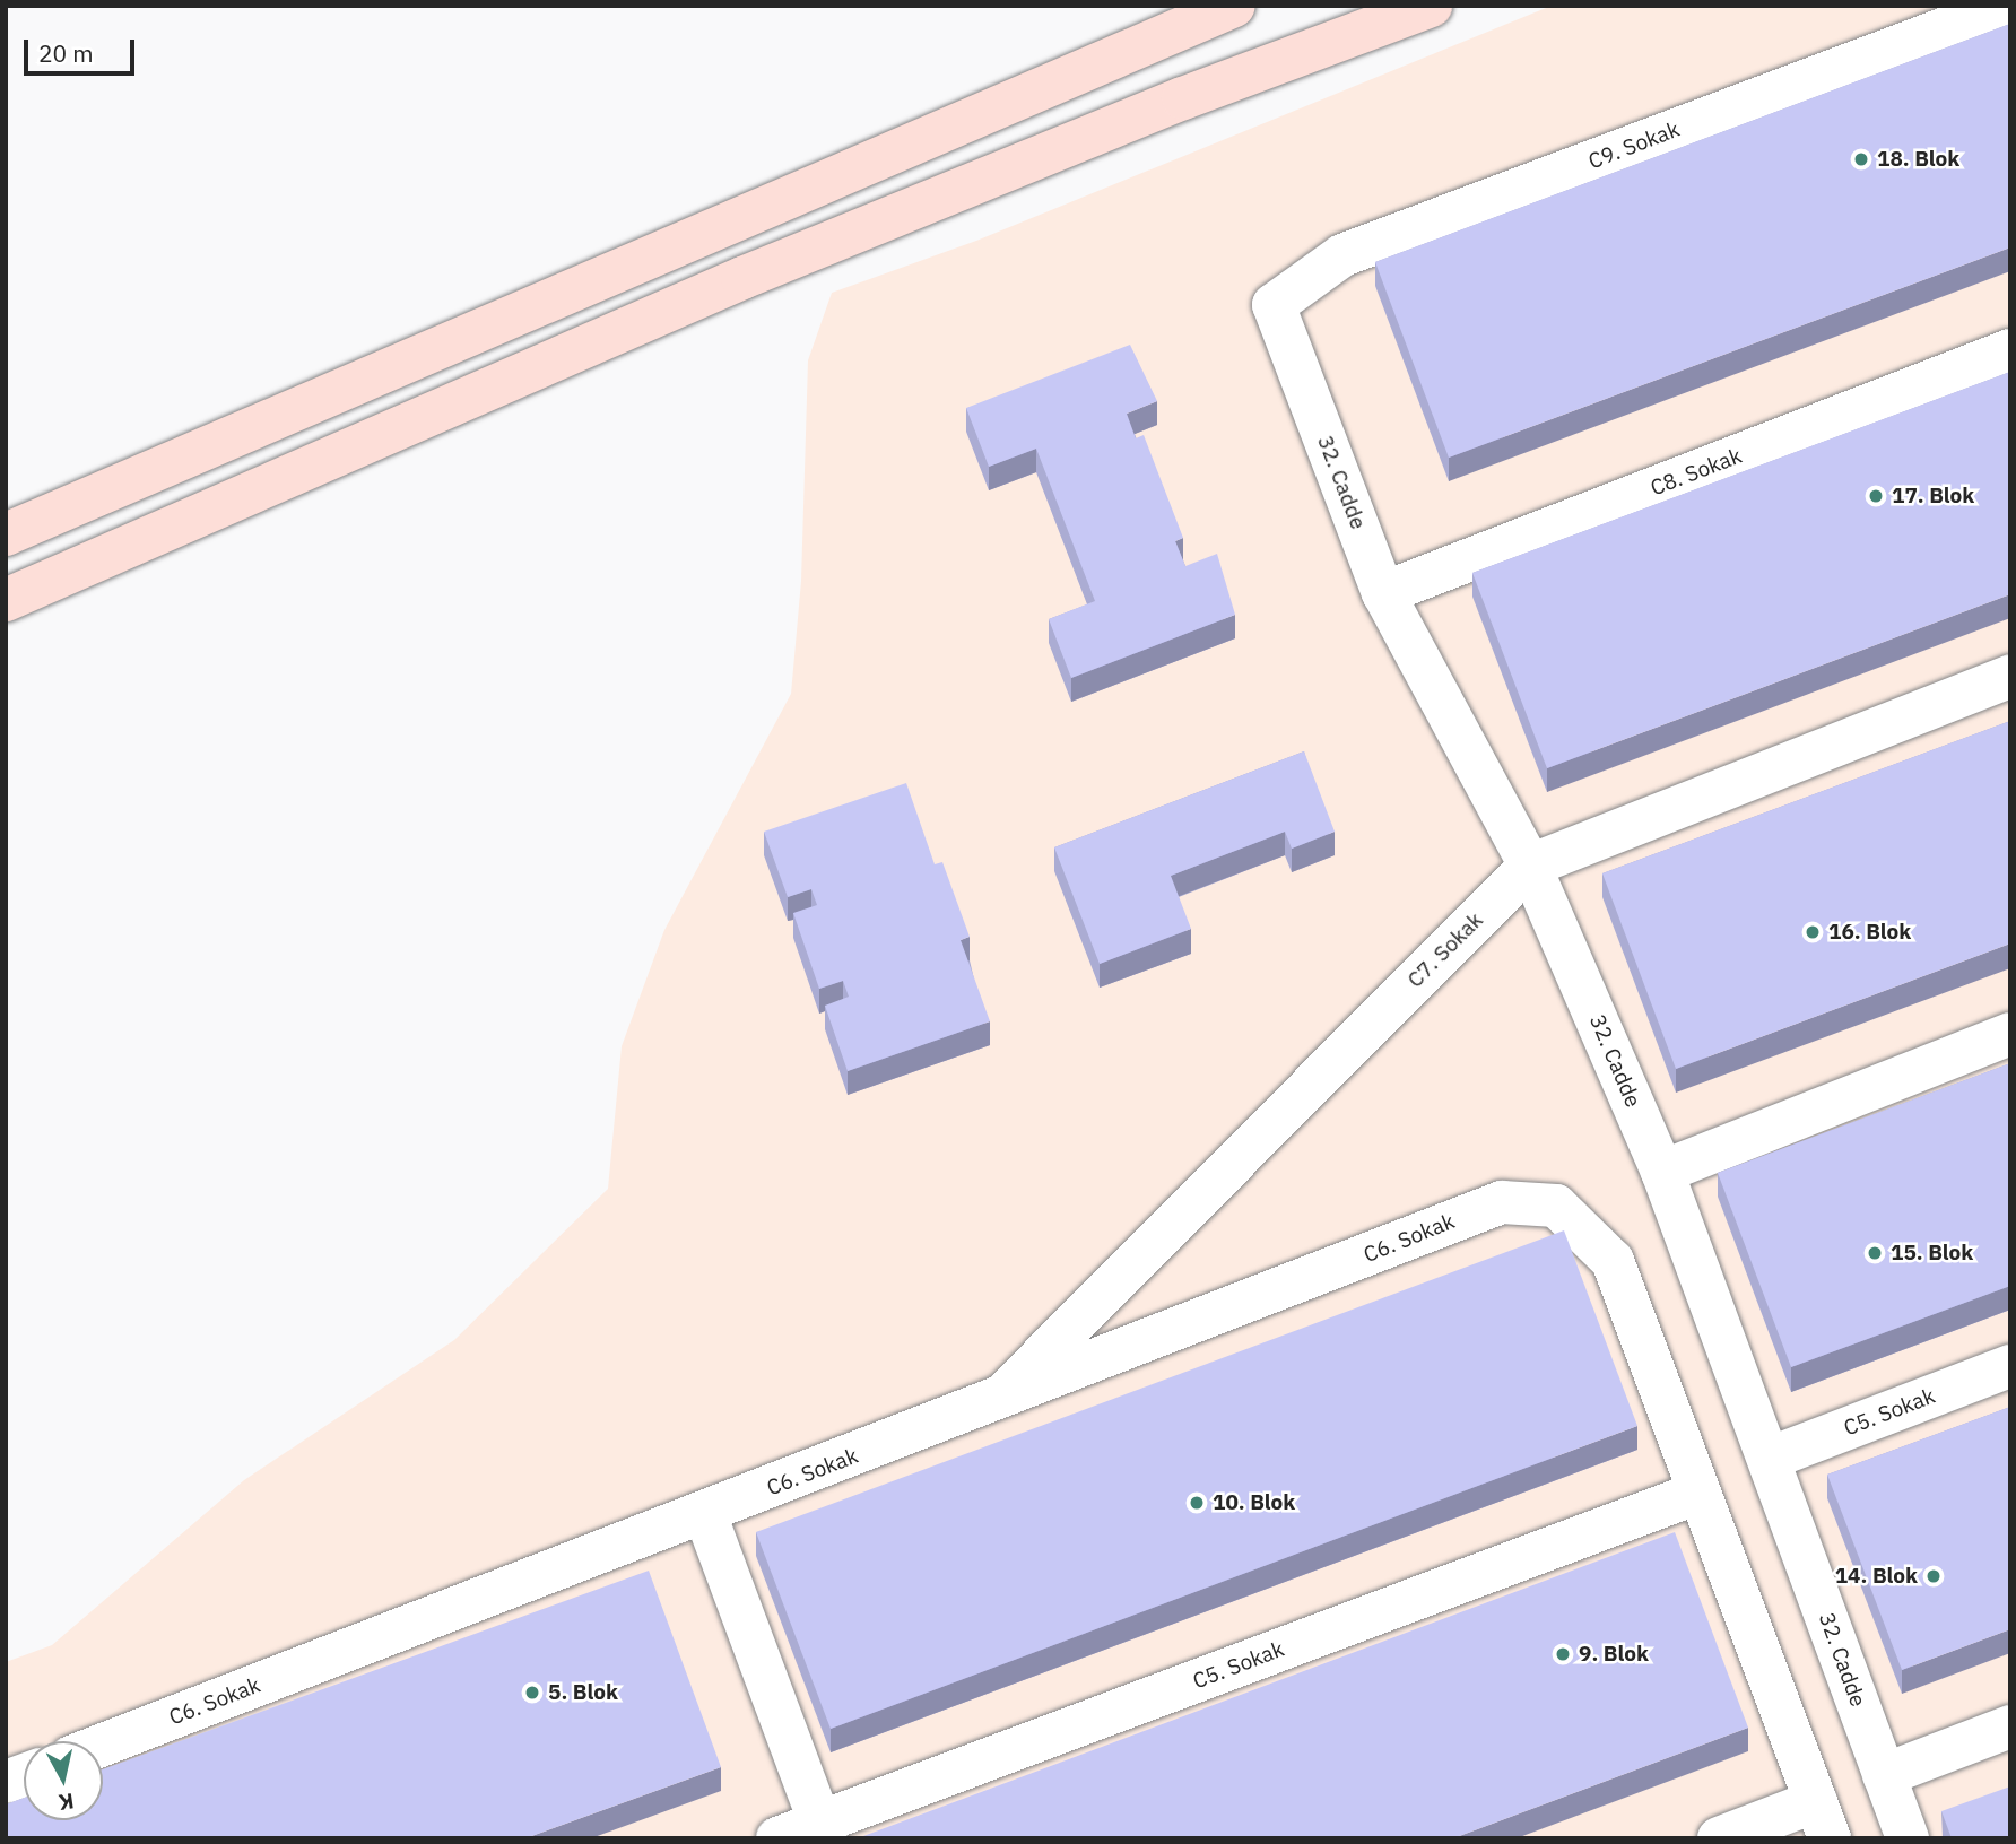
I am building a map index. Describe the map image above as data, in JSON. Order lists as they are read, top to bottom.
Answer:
{
  "streets": {
    "street": [
      "C9. Sokak",
      "C8. Sokak",
      "32. Cadde",
      "C7. Sokak",
      "C6. Sokak",
      "C5. Sokak"
    ]
  },
  "crossings": [
    ["C9. Sokak", "32. Cadde"],
    ["C8. Sokak", "32. Cadde"],
    ["32. Cadde", "C7. Sokak"],
    ["32. Cadde", "C5. Sokak"],
    ["C7. Sokak", "C6. Sokak"],
    ["C6. Sokak", "C5. Sokak"]
  ],
  "places": [
    "18. Blok",
    "17. Blok",
    "16. Blok",
    "15. Blok",
    "10. Blok",
    "14. Blok",
    "9. Blok",
    "5. Blok"
  ],
  "scale_bar": "20 m",
  "north": "bottom"
}
